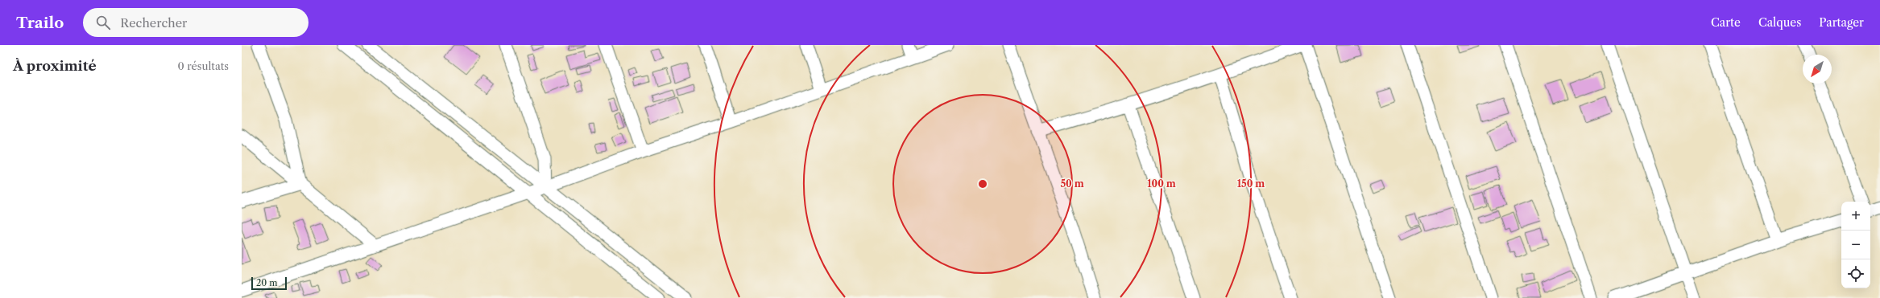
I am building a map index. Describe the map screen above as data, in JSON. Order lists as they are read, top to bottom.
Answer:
{
  "scale_bar": "20 m",
  "north": "bottom left",
  "page": {
    "header": "Trailo",
    "search": "Rechercher",
    "nav": ["Carte", "Calques", "Partager"],
    "heading": ["À proximité", "0 résultats"],
    "map_buttons": ["+", "−"],
    "scale": "20 m"
  },
  "rings": ["50 m", "100 m", "150 m"]
}
